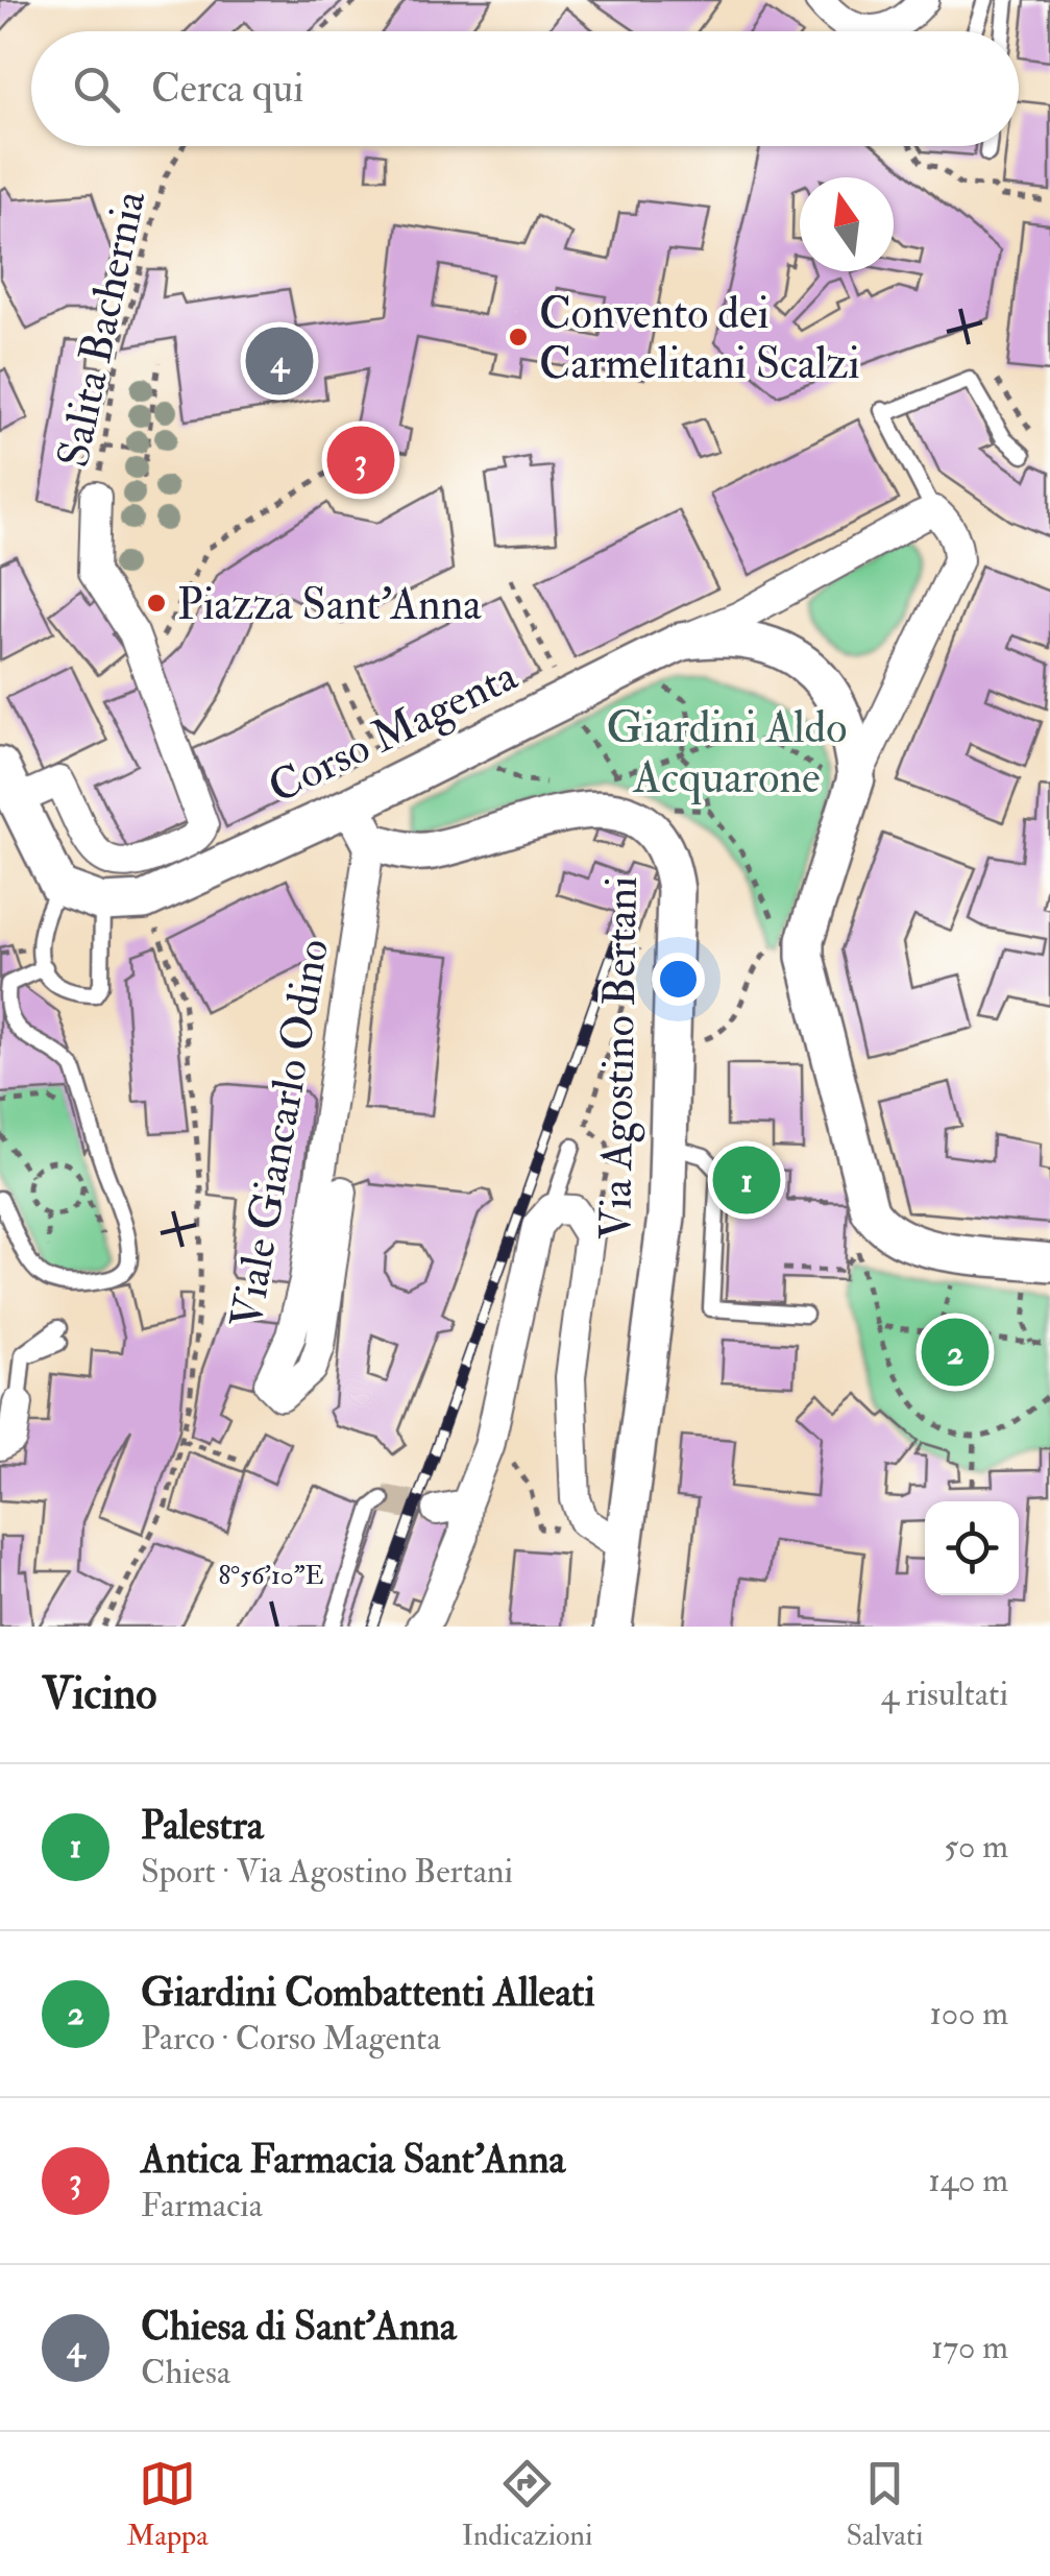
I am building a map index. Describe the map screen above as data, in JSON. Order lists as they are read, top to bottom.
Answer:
{
  "streets": {
    "street": ["Corso Magenta", "Via Agostino Bertani", "Viale Giancarlo Odino"],
    "path": ["Salita Bachernia"]
  },
  "crossings": [
    ["Via Agostino Bertani", "Viale Giancarlo Odino"]
  ],
  "parks": ["Giardini Aldo Acquarone"],
  "places": ["Convento dei Carmelitani Scalzi", "Piazza Sant'Anna"],
  "north": "top",
  "page": {
    "search": "Cerca qui",
    "pins": [
      "4",
      "3",
      "1",
      "2"
    ],
    "heading": ["Vicino", "4 risultati"],
    "list": [
      {
        "mark": "1",
        "name": "Palestra",
        "note": "Sport · Via Agostino Bertani",
        "value": "50 m"
      },
      {
        "mark": "2",
        "name": "Giardini Combattenti Alleati",
        "note": "Parco · Corso Magenta",
        "value": "100 m"
      },
      {
        "mark": "3",
        "name": "Antica Farmacia Sant'Anna",
        "note": "Farmacia",
        "value": "140 m"
      },
      {
        "mark": "4",
        "name": "Chiesa di Sant'Anna",
        "note": "Chiesa",
        "value": "170 m"
      }
    ],
    "nav": ["Mappa", "Indicazioni", "Salvati"]
  },
  "coordinates": ["8°56'10\"E"]
}
